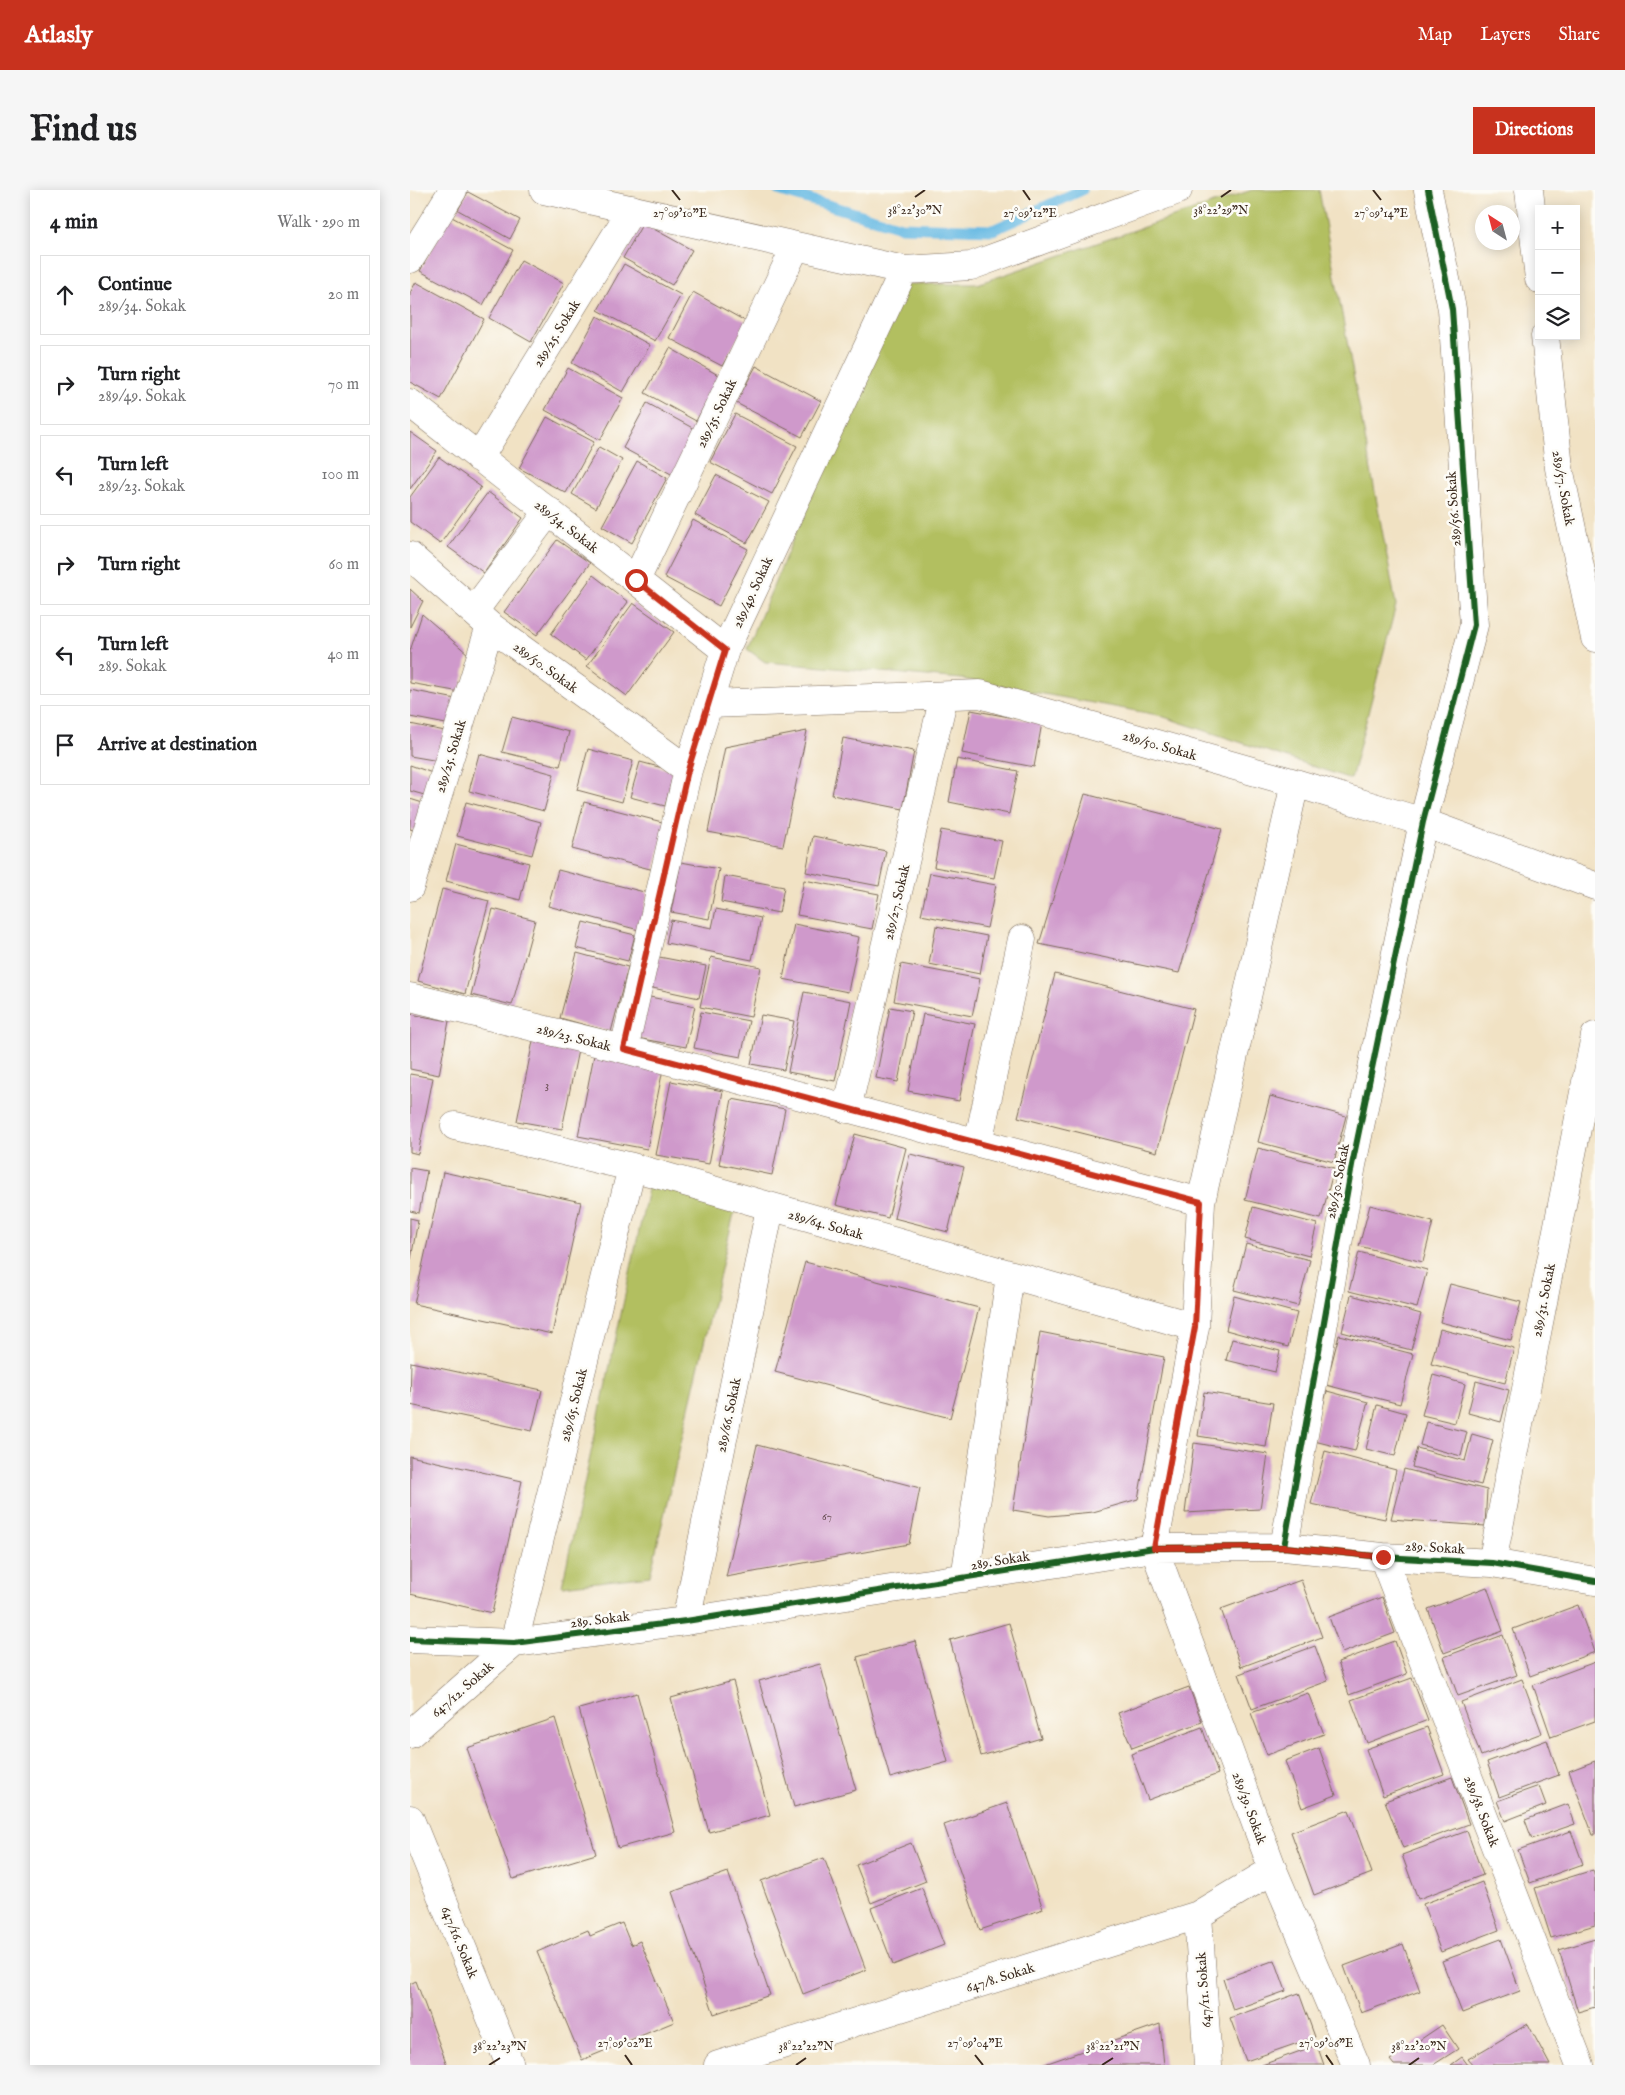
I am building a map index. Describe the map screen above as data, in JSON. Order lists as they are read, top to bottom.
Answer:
{
  "streets": {
    "street": [
      "289/25. Sokak",
      "289/35. Sokak",
      "289/57. Sokak",
      "289/56. Sokak",
      "289/34. Sokak",
      "289/49. Sokak",
      "289/50. Sokak",
      "289/27. Sokak",
      "289/23. Sokak",
      "289/30. Sokak",
      "289/64. Sokak",
      "289/31. Sokak",
      "289/65. Sokak",
      "289/66. Sokak",
      "289. Sokak",
      "647/12. Sokak",
      "289/39. Sokak",
      "289/38. Sokak",
      "647/16. Sokak",
      "647/8. Sokak",
      "647/11. Sokak"
    ]
  },
  "crossings": [
    ["289/25. Sokak", "289/34. Sokak"],
    ["289/25. Sokak", "289/50. Sokak"],
    ["289/35. Sokak", "289/34. Sokak"],
    ["289/56. Sokak", "289/50. Sokak"],
    ["289/56. Sokak", "289/30. Sokak"],
    ["289/34. Sokak", "289/49. Sokak"],
    ["289/49. Sokak", "289/50. Sokak"],
    ["289/49. Sokak", "289/23. Sokak"],
    ["289/50. Sokak", "289/27. Sokak"],
    ["289/50. Sokak", "289/30. Sokak"],
    ["289/27. Sokak", "289/23. Sokak"],
    ["289/30. Sokak", "289. Sokak"],
    ["289/64. Sokak", "289/65. Sokak"],
    ["289/64. Sokak", "289/66. Sokak"],
    ["289/31. Sokak", "289. Sokak"],
    ["289/65. Sokak", "289. Sokak"],
    ["289/65. Sokak", "647/12. Sokak"],
    ["289/66. Sokak", "289. Sokak"],
    ["289. Sokak", "647/12. Sokak"],
    ["289. Sokak", "289/39. Sokak"],
    ["289. Sokak", "289/38. Sokak"],
    ["289/39. Sokak", "647/8. Sokak"],
    ["647/8. Sokak", "647/11. Sokak"]
  ],
  "house_numbers": ["3", "67"],
  "north": "top left",
  "page": {
    "header": "Atlasly",
    "nav": ["Map", "Layers", "Share"],
    "buttons": "Directions",
    "title": "Find us",
    "heading": ["4 min", "Walk · 290 m"],
    "map_buttons": ["+", "−"],
    "list": [
      ["Continue", "289/34. Sokak", "20 m"],
      ["Turn right", "289/49. Sokak", "70 m"],
      ["Turn left", "289/23. Sokak", "100 m"],
      ["Turn right", "60 m"],
      ["Turn left", "289. Sokak", "40 m"],
      "Arrive at destination"
    ]
  },
  "coordinates": [
    "38°22'30\"N",
    "38°22'29\"N",
    "27°09'10\"E",
    "27°09'12\"E",
    "27°09'14\"E",
    "27°09'02\"E",
    "27°09'04\"E",
    "27°09'06\"E",
    "38°22'23\"N",
    "38°22'22\"N",
    "38°22'21\"N",
    "38°22'20\"N"
  ]
}
